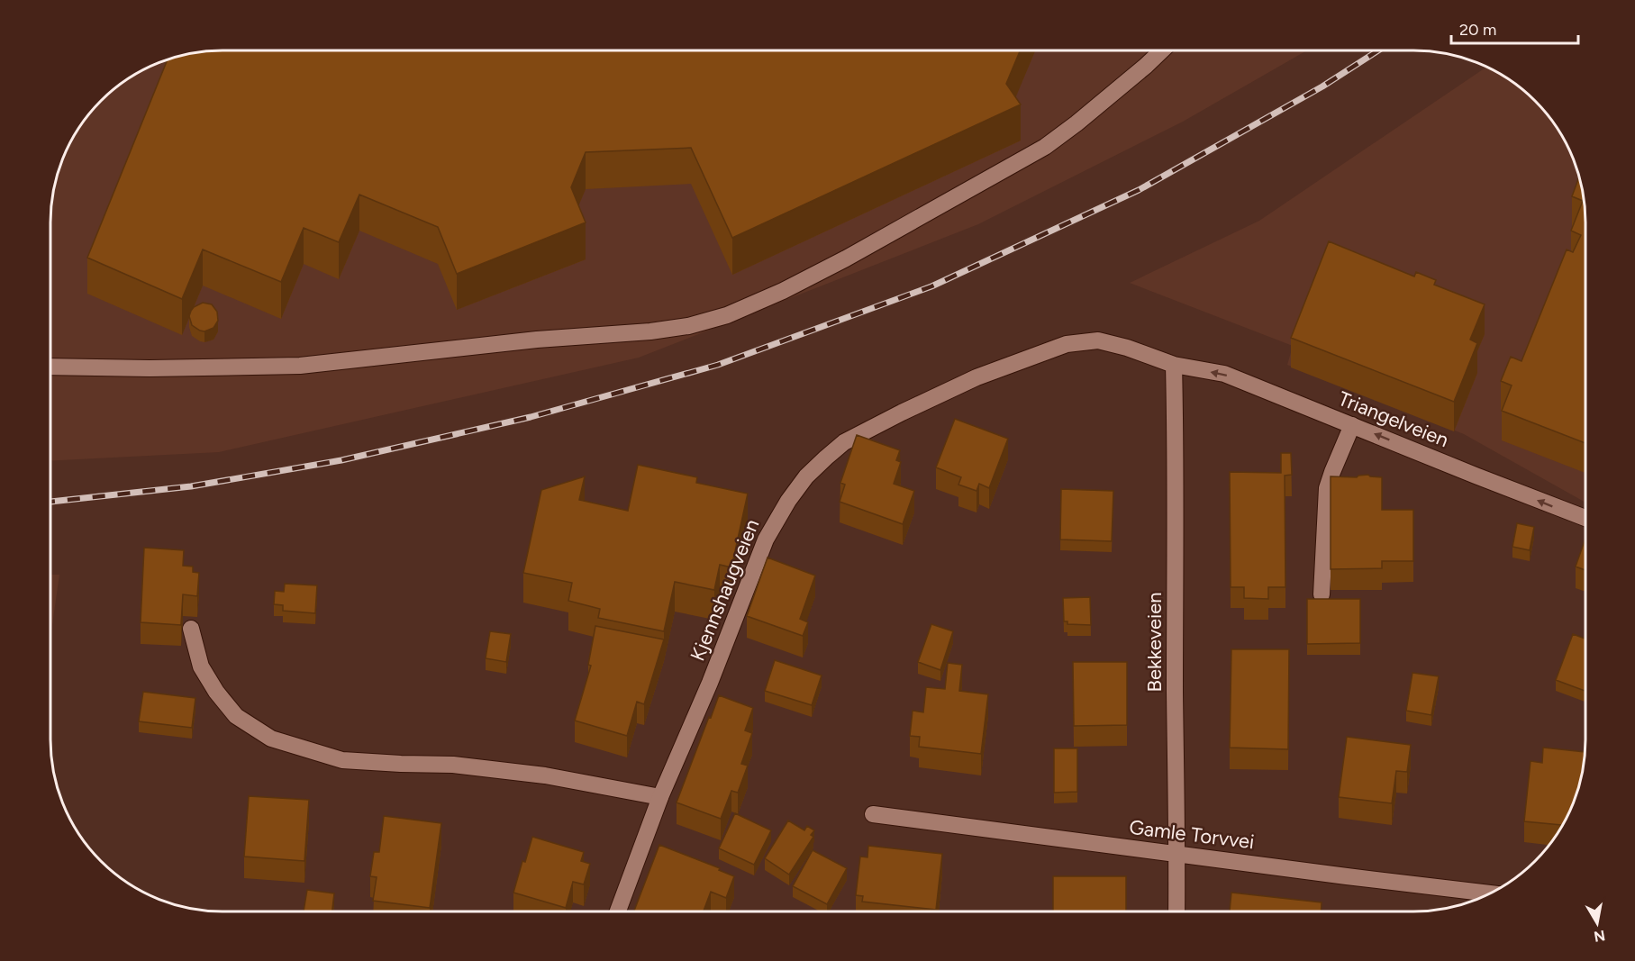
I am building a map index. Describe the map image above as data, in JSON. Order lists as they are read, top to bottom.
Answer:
{
  "streets": {
    "street": [
      "Triangelveien",
      "Kjennshaugveien",
      "Bekkeveien",
      "Gamle Torvvei"
    ]
  },
  "crossings": [
    ["Triangelveien", "Kjennshaugveien"],
    ["Triangelveien", "Bekkeveien"],
    ["Kjennshaugveien", "Bekkeveien"],
    ["Bekkeveien", "Gamle Torvvei"]
  ],
  "one_way": ["Triangelveien"],
  "scale_bar": "20 m",
  "north": "bottom"
}
